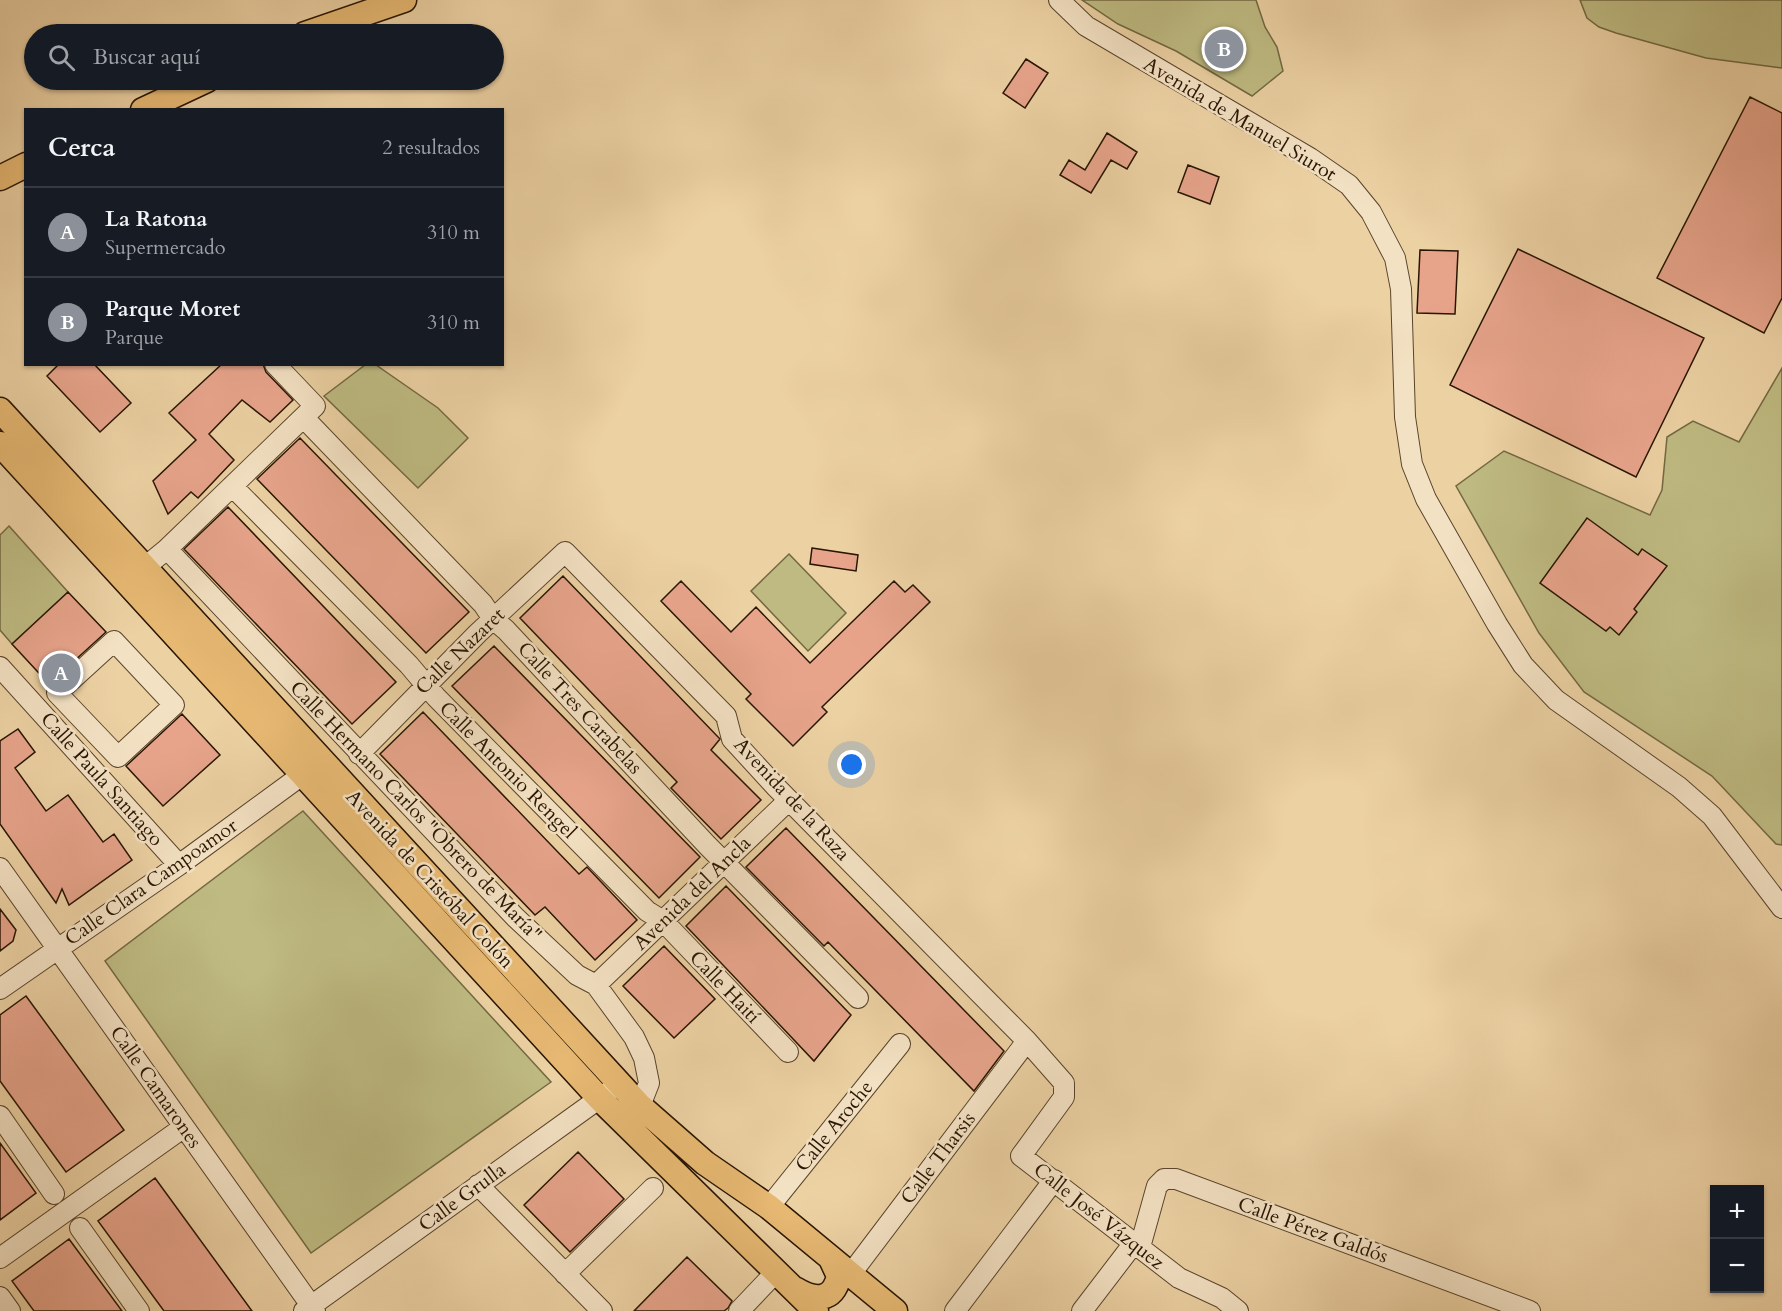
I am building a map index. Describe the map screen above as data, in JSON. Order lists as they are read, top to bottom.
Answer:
{
  "streets": {
    "main road": ["Avenida de Cristóbal Colón"],
    "street": [
      "Avenida de Manuel Siurot",
      "Calle Nazaret",
      "Calle Tres Carabelas",
      "Calle Antonio Rengel",
      "Calle Paula Santiago",
      "Avenida de la Raza",
      "Calle Hermano Carlos \"Obrero de María\"",
      "Calle Clara Campoamor",
      "Avenida del Ancla",
      "Calle Haití",
      "Calle Camarones",
      "Calle Aroche",
      "Calle Tharsis",
      "Calle Grulla",
      "Calle José Vázquez",
      "Calle Pérez Galdós"
    ]
  },
  "crossings": [
    ["Calle Nazaret", "Calle Tres Carabelas"],
    ["Calle Nazaret", "Calle Antonio Rengel"],
    ["Calle Nazaret", "Avenida de la Raza"],
    ["Calle Nazaret", "Calle Hermano Carlos \"Obrero de María\""],
    ["Calle Tres Carabelas", "Avenida del Ancla"],
    ["Calle Antonio Rengel", "Avenida del Ancla"],
    ["Calle Antonio Rengel", "Calle Haití"],
    ["Calle Paula Santiago", "Calle Clara Campoamor"],
    ["Avenida de la Raza", "Avenida del Ancla"],
    ["Avenida de la Raza", "Calle Tharsis"],
    ["Avenida de la Raza", "Calle José Vázquez"],
    ["Calle Hermano Carlos \"Obrero de María\"", "Avenida de Cristóbal Colón"],
    ["Calle Hermano Carlos \"Obrero de María\"", "Avenida del Ancla"],
    ["Avenida de Cristóbal Colón", "Calle Clara Campoamor"],
    ["Avenida de Cristóbal Colón", "Calle Aroche"],
    ["Avenida de Cristóbal Colón", "Calle Tharsis"],
    ["Avenida de Cristóbal Colón", "Calle Grulla"],
    ["Calle Clara Campoamor", "Calle Camarones"],
    ["Avenida del Ancla", "Calle Haití"],
    ["Calle Camarones", "Calle Grulla"],
    ["Calle Tharsis", "Calle José Vázquez"],
    ["Calle José Vázquez", "Calle Pérez Galdós"]
  ],
  "page": {
    "search": "Buscar aquí",
    "pins": ["B", "A"],
    "heading": ["Cerca", "2 resultados"],
    "list": [
      {
        "mark": "A",
        "name": "La Ratona",
        "note": "Supermercado",
        "value": "310 m"
      },
      {
        "mark": "B",
        "name": "Parque Moret",
        "note": "Parque",
        "value": "310 m"
      }
    ],
    "map_buttons": ["+", "−"]
  }
}
